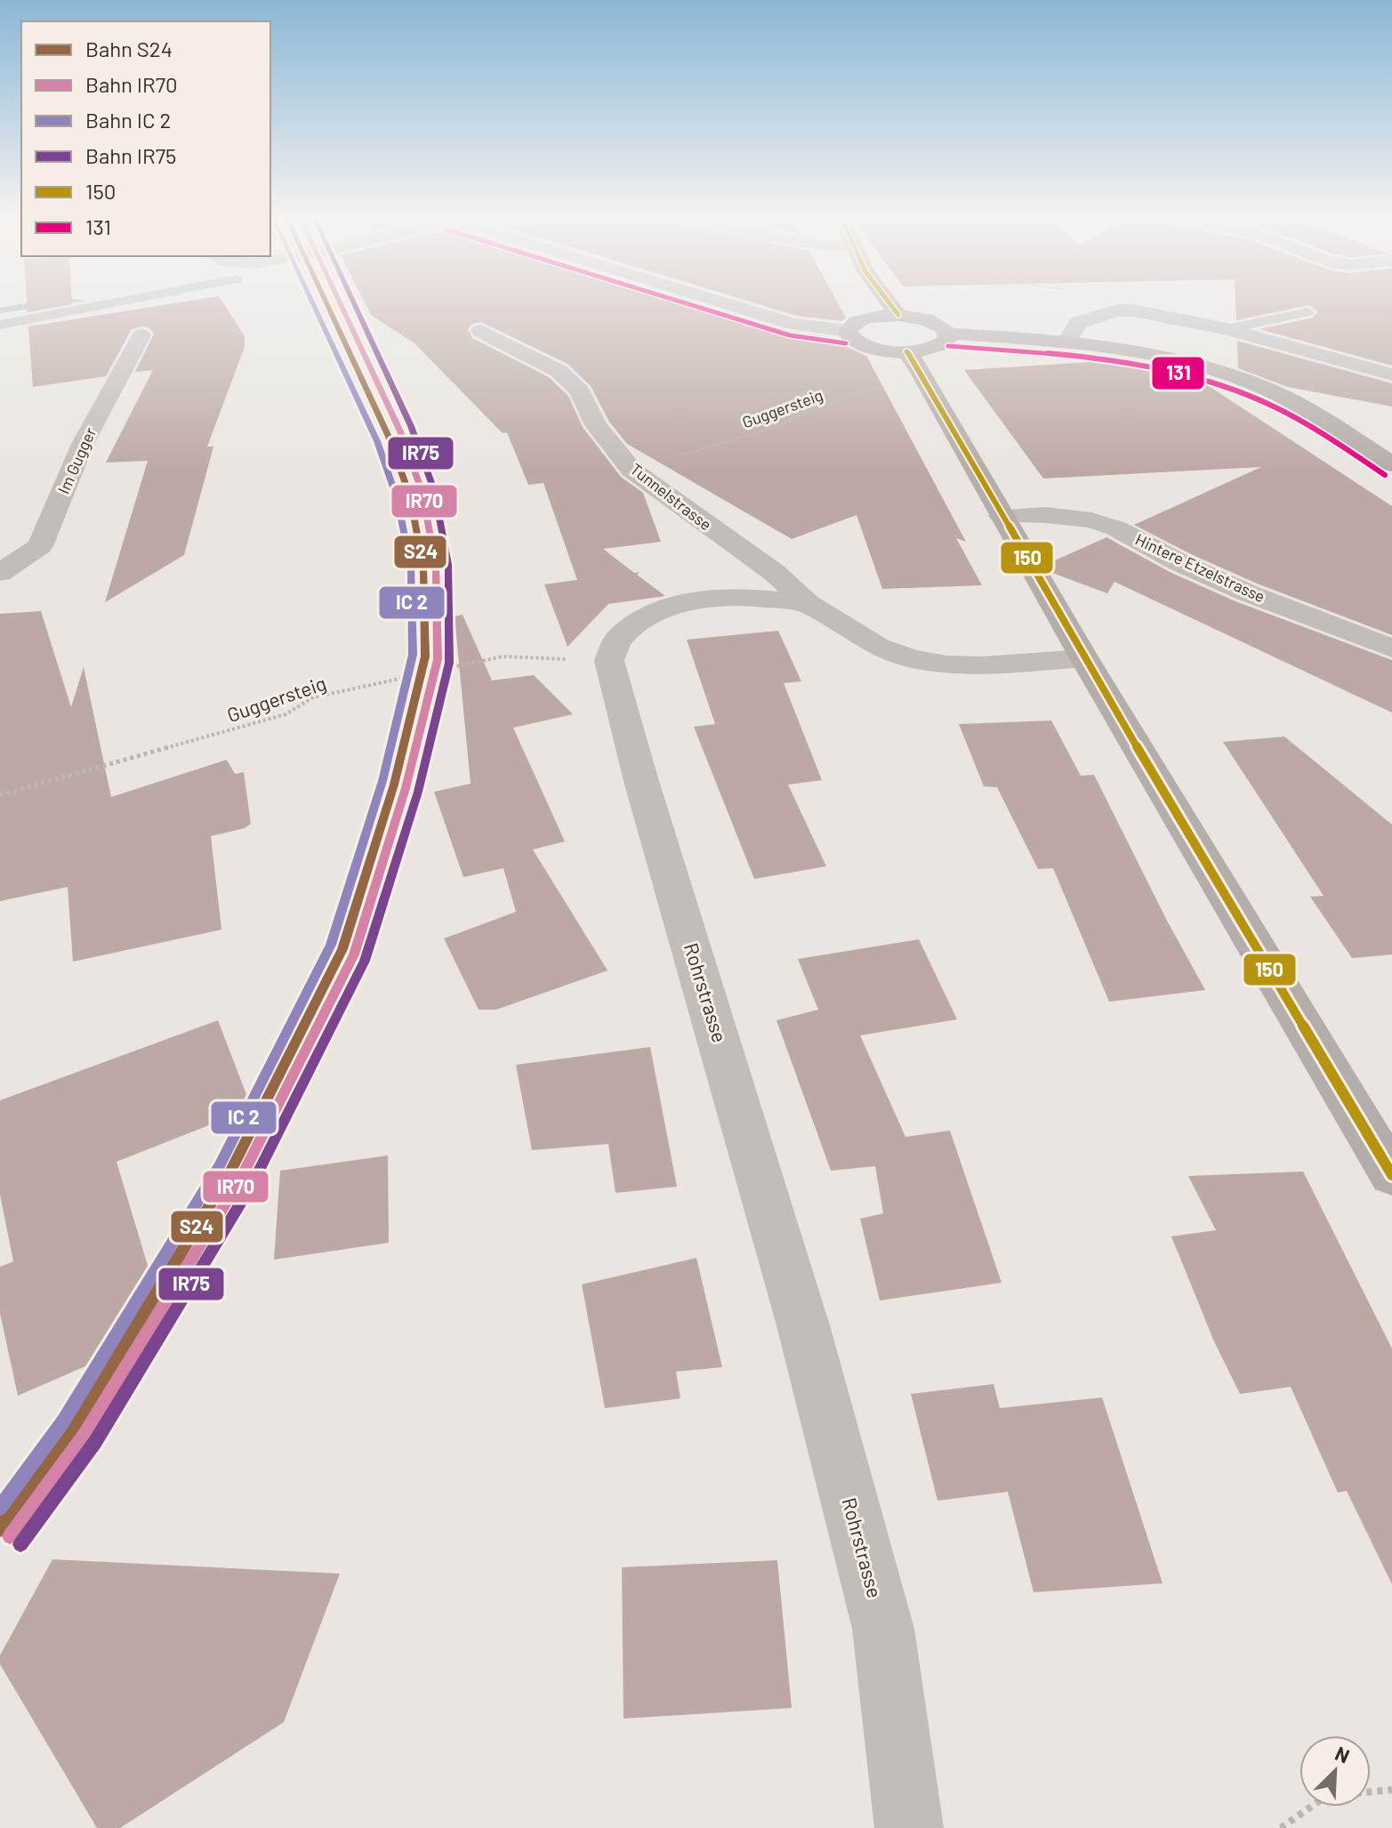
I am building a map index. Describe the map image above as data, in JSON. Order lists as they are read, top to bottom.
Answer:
{
  "streets": {
    "street": [
      "Im Gugger",
      "Tunnelstrasse",
      "Hintere Etzelstrasse",
      "Rohrstrasse"
    ],
    "path": ["Guggersteig"]
  },
  "crossings": [
    ["Guggersteig", "Tunnelstrasse"],
    ["Guggersteig", "Rohrstrasse"]
  ],
  "lines": [
    "rail line S24",
    "rail line IR70",
    "rail line IR75",
    "transit line 150",
    "transit line 131"
  ],
  "legend": [
    "Bahn S24",
    "Bahn IR70",
    "Bahn IC 2",
    "Bahn IR75",
    "150",
    "131"
  ],
  "north": "top right"
}
